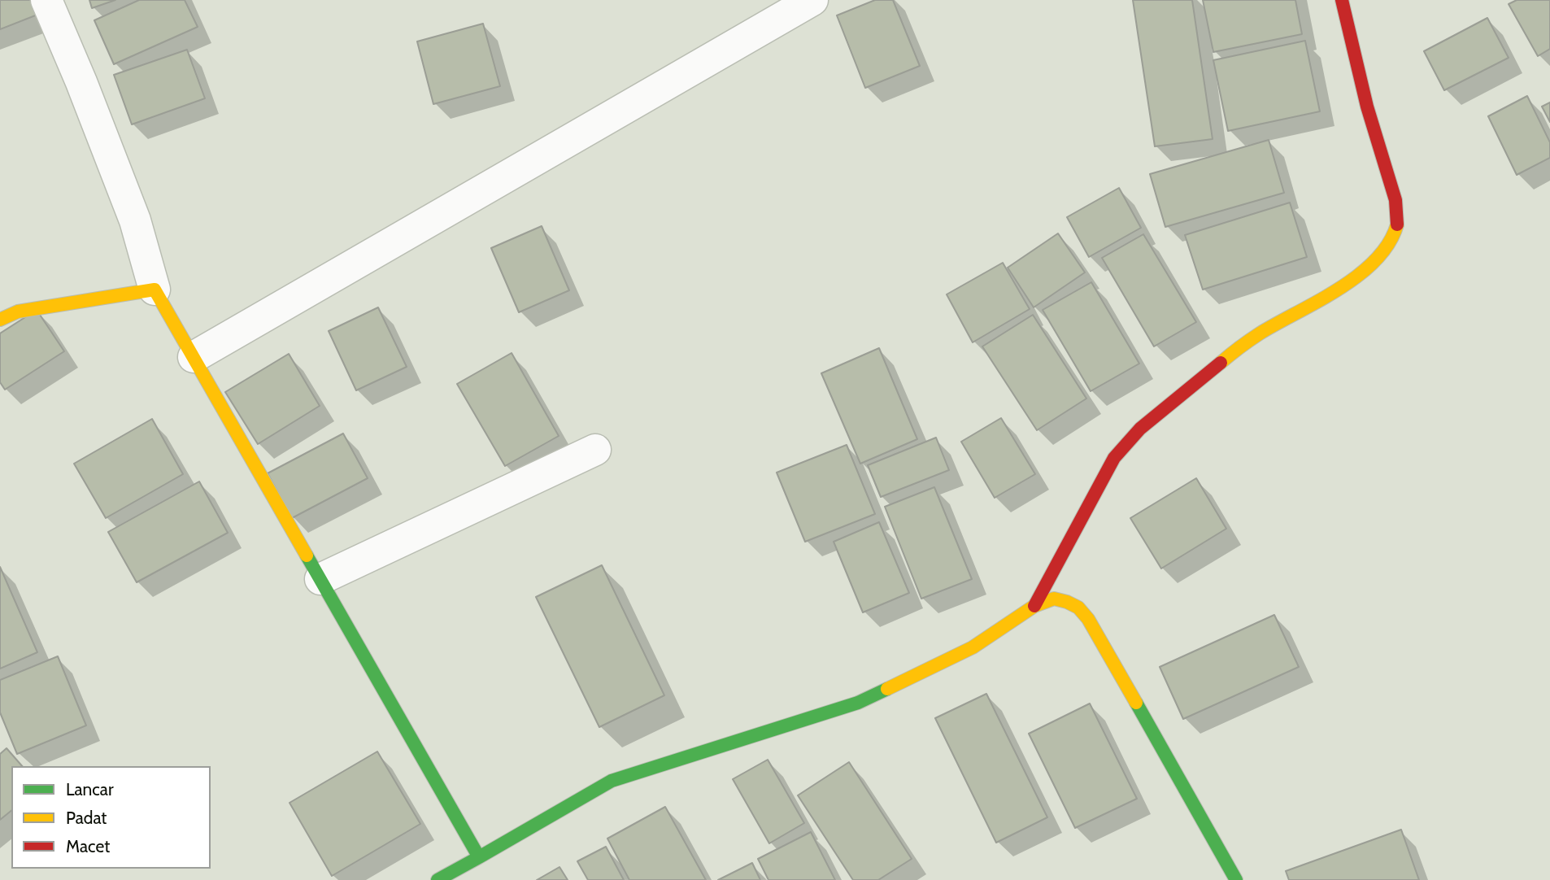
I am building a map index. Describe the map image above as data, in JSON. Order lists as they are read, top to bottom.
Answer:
{
  "legend": ["Lancar", "Padat", "Macet"]
}
